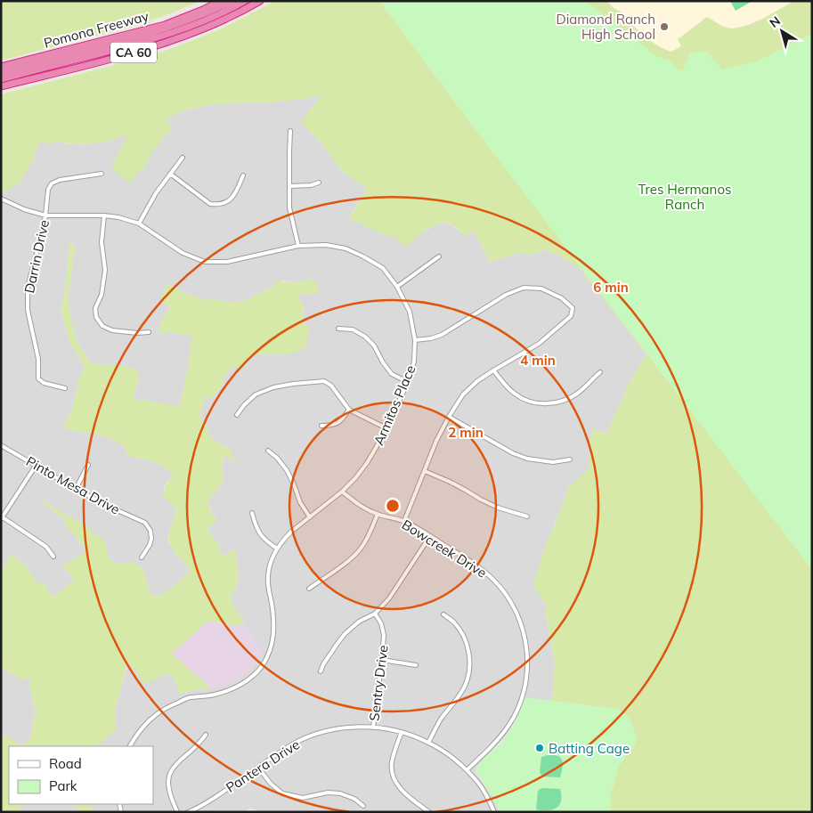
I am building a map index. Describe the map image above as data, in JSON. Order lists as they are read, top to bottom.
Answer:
{
  "streets": {
    "highway": ["Pomona Freeway", "CA 60"],
    "street": [
      "Darrin Drive",
      "Armitos Place",
      "Pinto Mesa Drive",
      "Bowcreek Drive",
      "Sentry Drive",
      "Pantera Drive"
    ]
  },
  "crossings": [
    ["Darrin Drive", "Armitos Place"],
    ["Armitos Place", "Bowcreek Drive"],
    ["Bowcreek Drive", "Pantera Drive"],
    ["Sentry Drive", "Pantera Drive"]
  ],
  "parks": ["Tres Hermanos Ranch"],
  "places": ["Diamond Ranch High School", "Batting Cage"],
  "legend": ["Road", "Park"],
  "north": "top left",
  "rings": ["6 min", "4 min", "2 min"]
}
